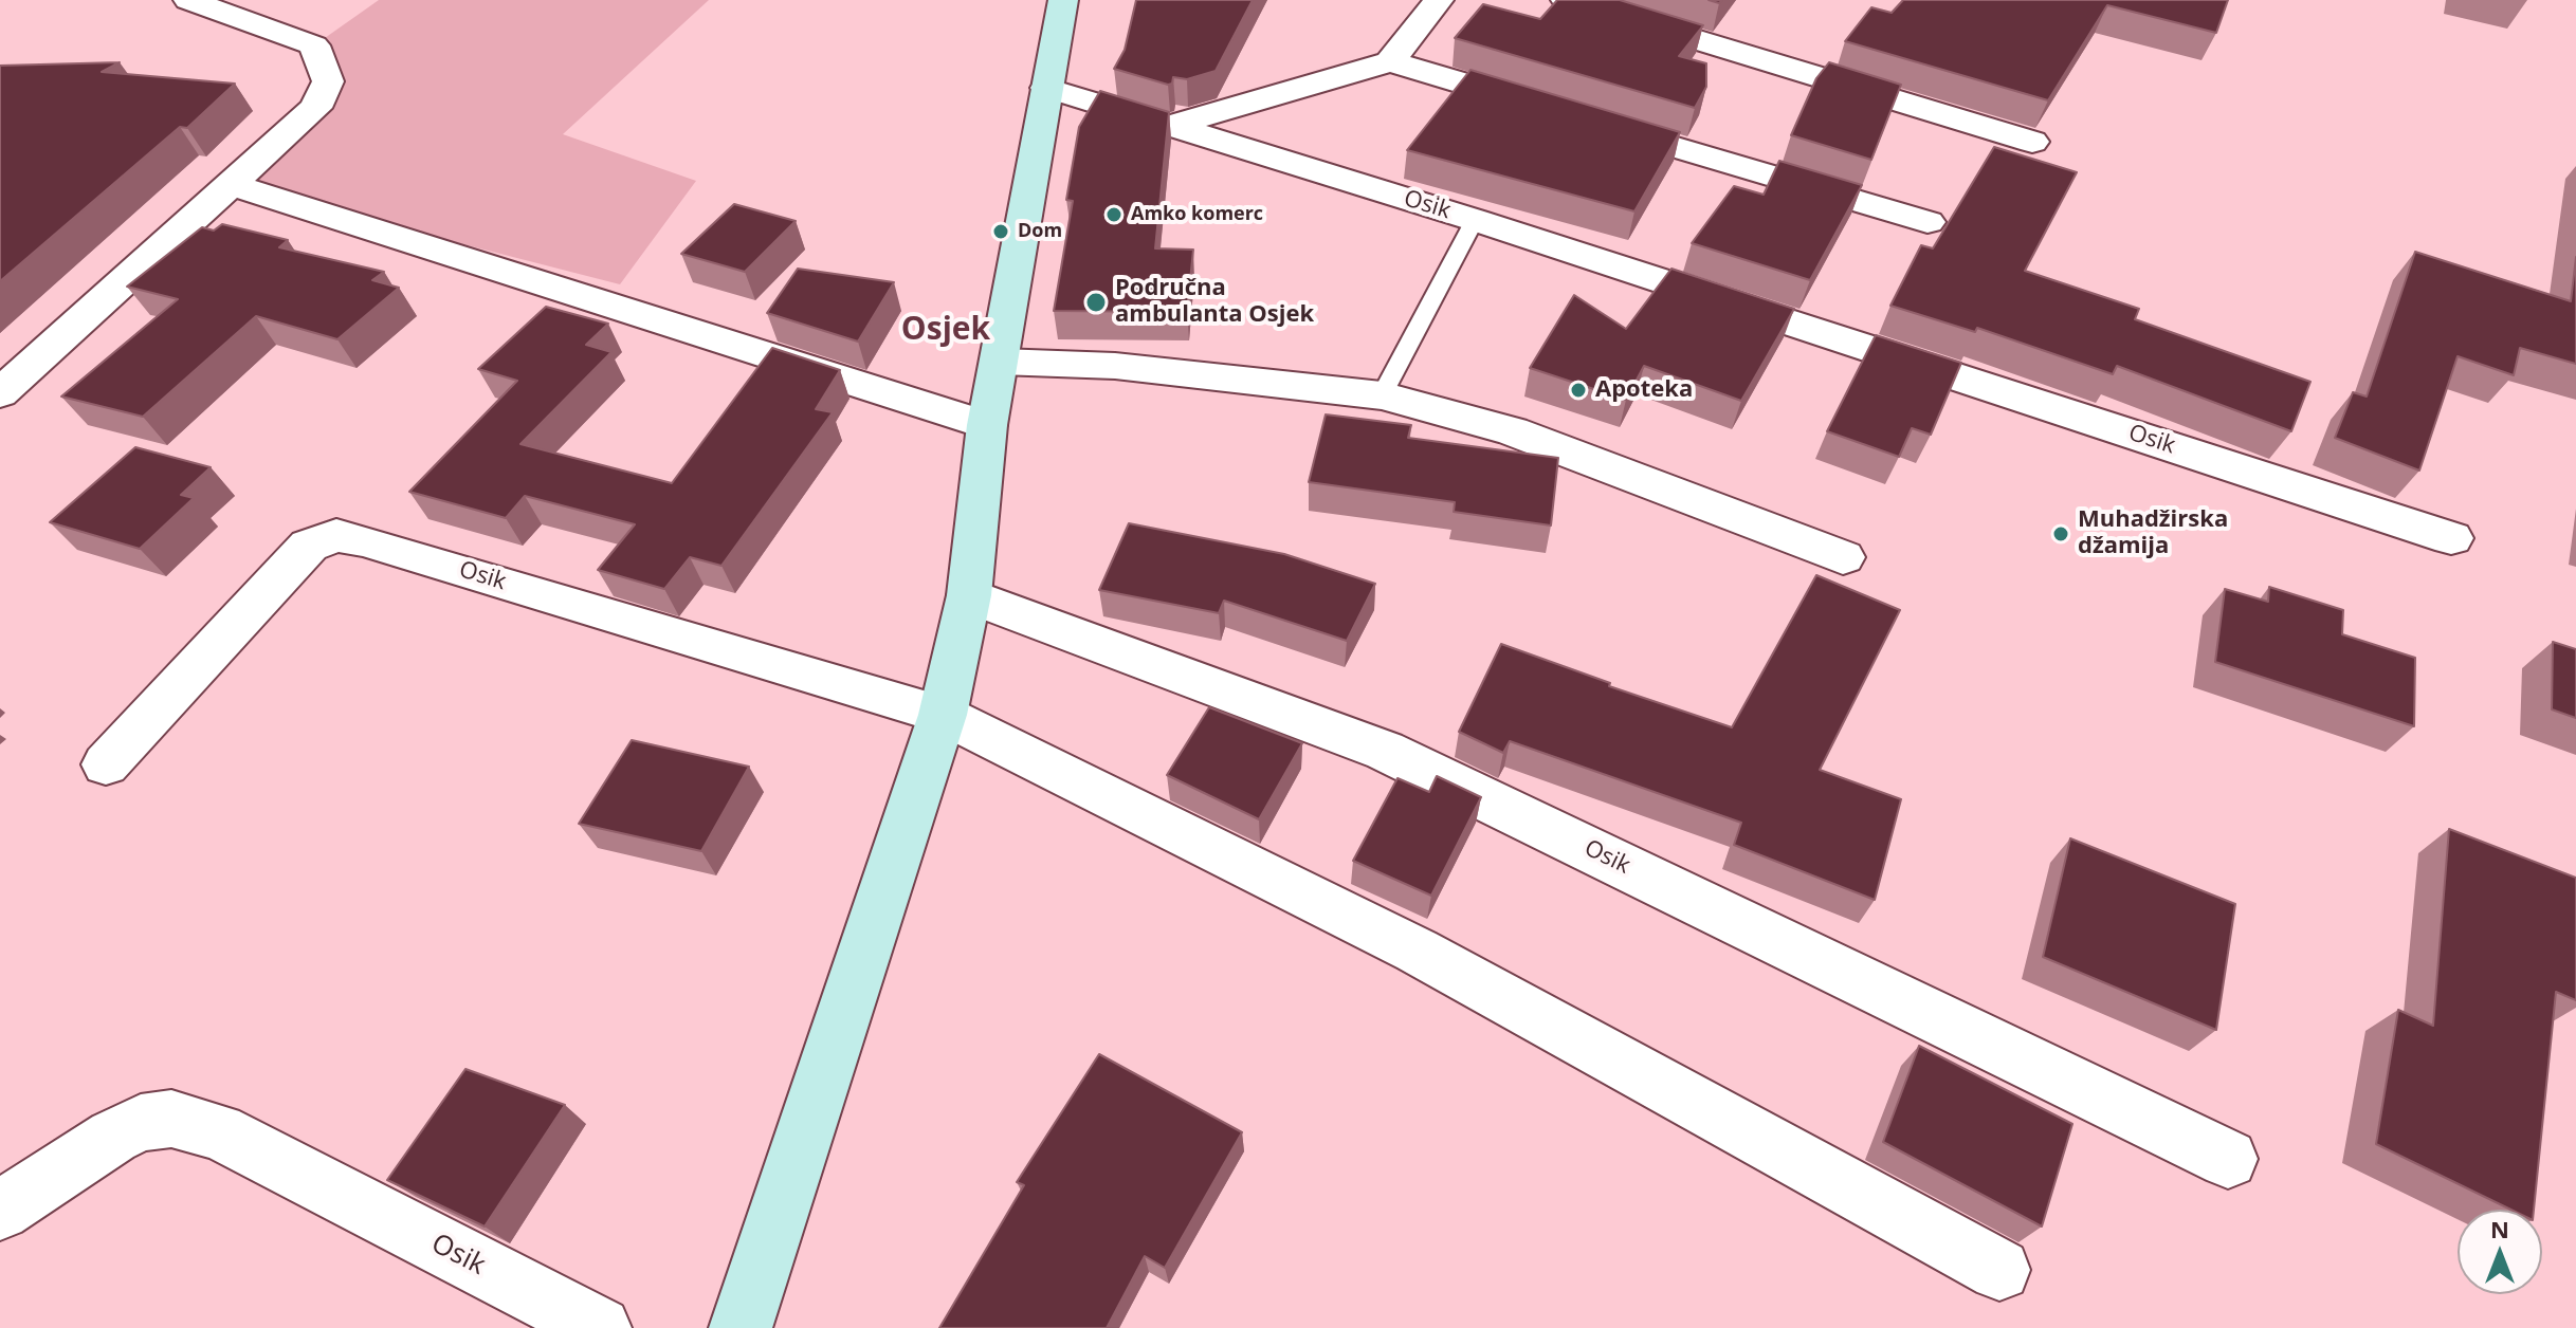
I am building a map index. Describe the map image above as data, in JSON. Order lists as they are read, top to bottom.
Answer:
{
  "streets": {
    "street": ["Osik"]
  },
  "districts": ["Osjek"],
  "places": [
    "Amko komerc",
    "Dom",
    "Područna ambulanta Osjek",
    "Apoteka",
    "Muhadžirska džamija"
  ],
  "north": "top"
}
